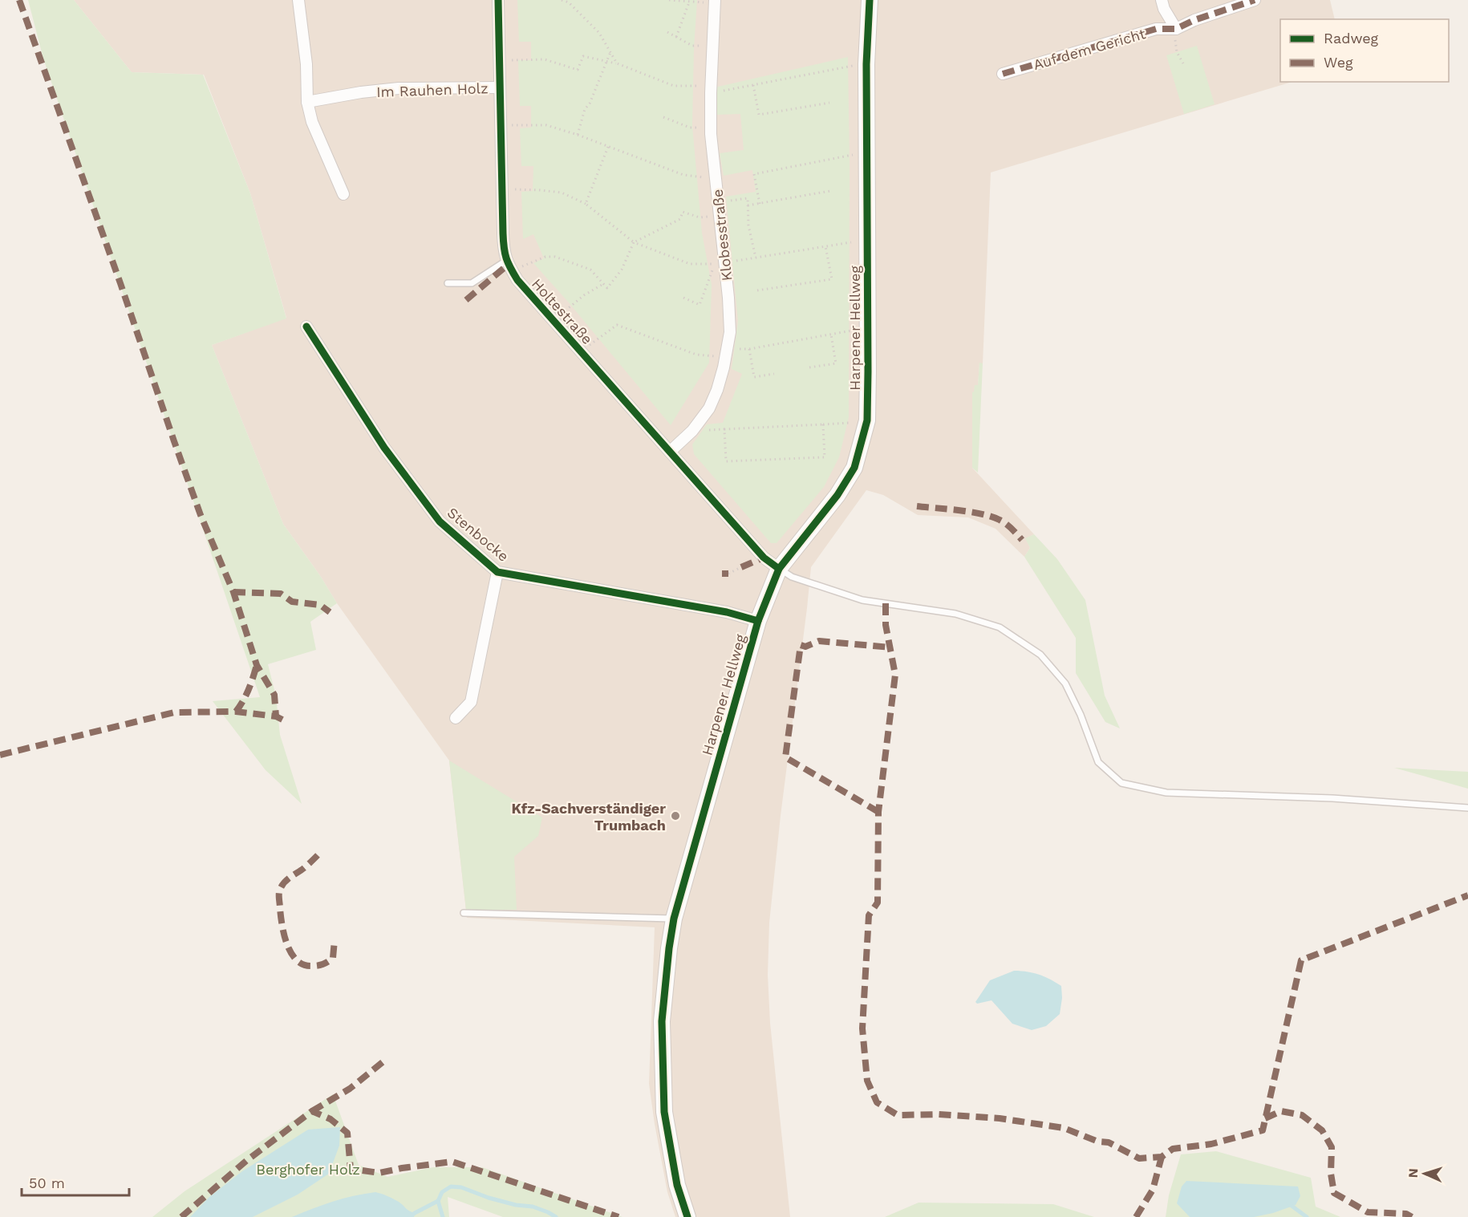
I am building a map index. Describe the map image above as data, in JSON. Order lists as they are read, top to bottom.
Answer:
{
  "streets": {
    "street": [
      "Auf dem Gericht",
      "Im Rauhen Holz",
      "Klobesstraße",
      "Holtestraße",
      "Harpener Hellweg",
      "Stenbocke"
    ]
  },
  "crossings": [
    ["Im Rauhen Holz", "Holtestraße"],
    ["Klobesstraße", "Holtestraße"],
    ["Holtestraße", "Harpener Hellweg"],
    ["Harpener Hellweg", "Stenbocke"]
  ],
  "parks": ["Berghofer Holz"],
  "places": ["Kfz-Sachverständiger Trumbach"],
  "legend": ["Radweg", "Weg"],
  "scale_bar": "50 m",
  "north": "left"
}
